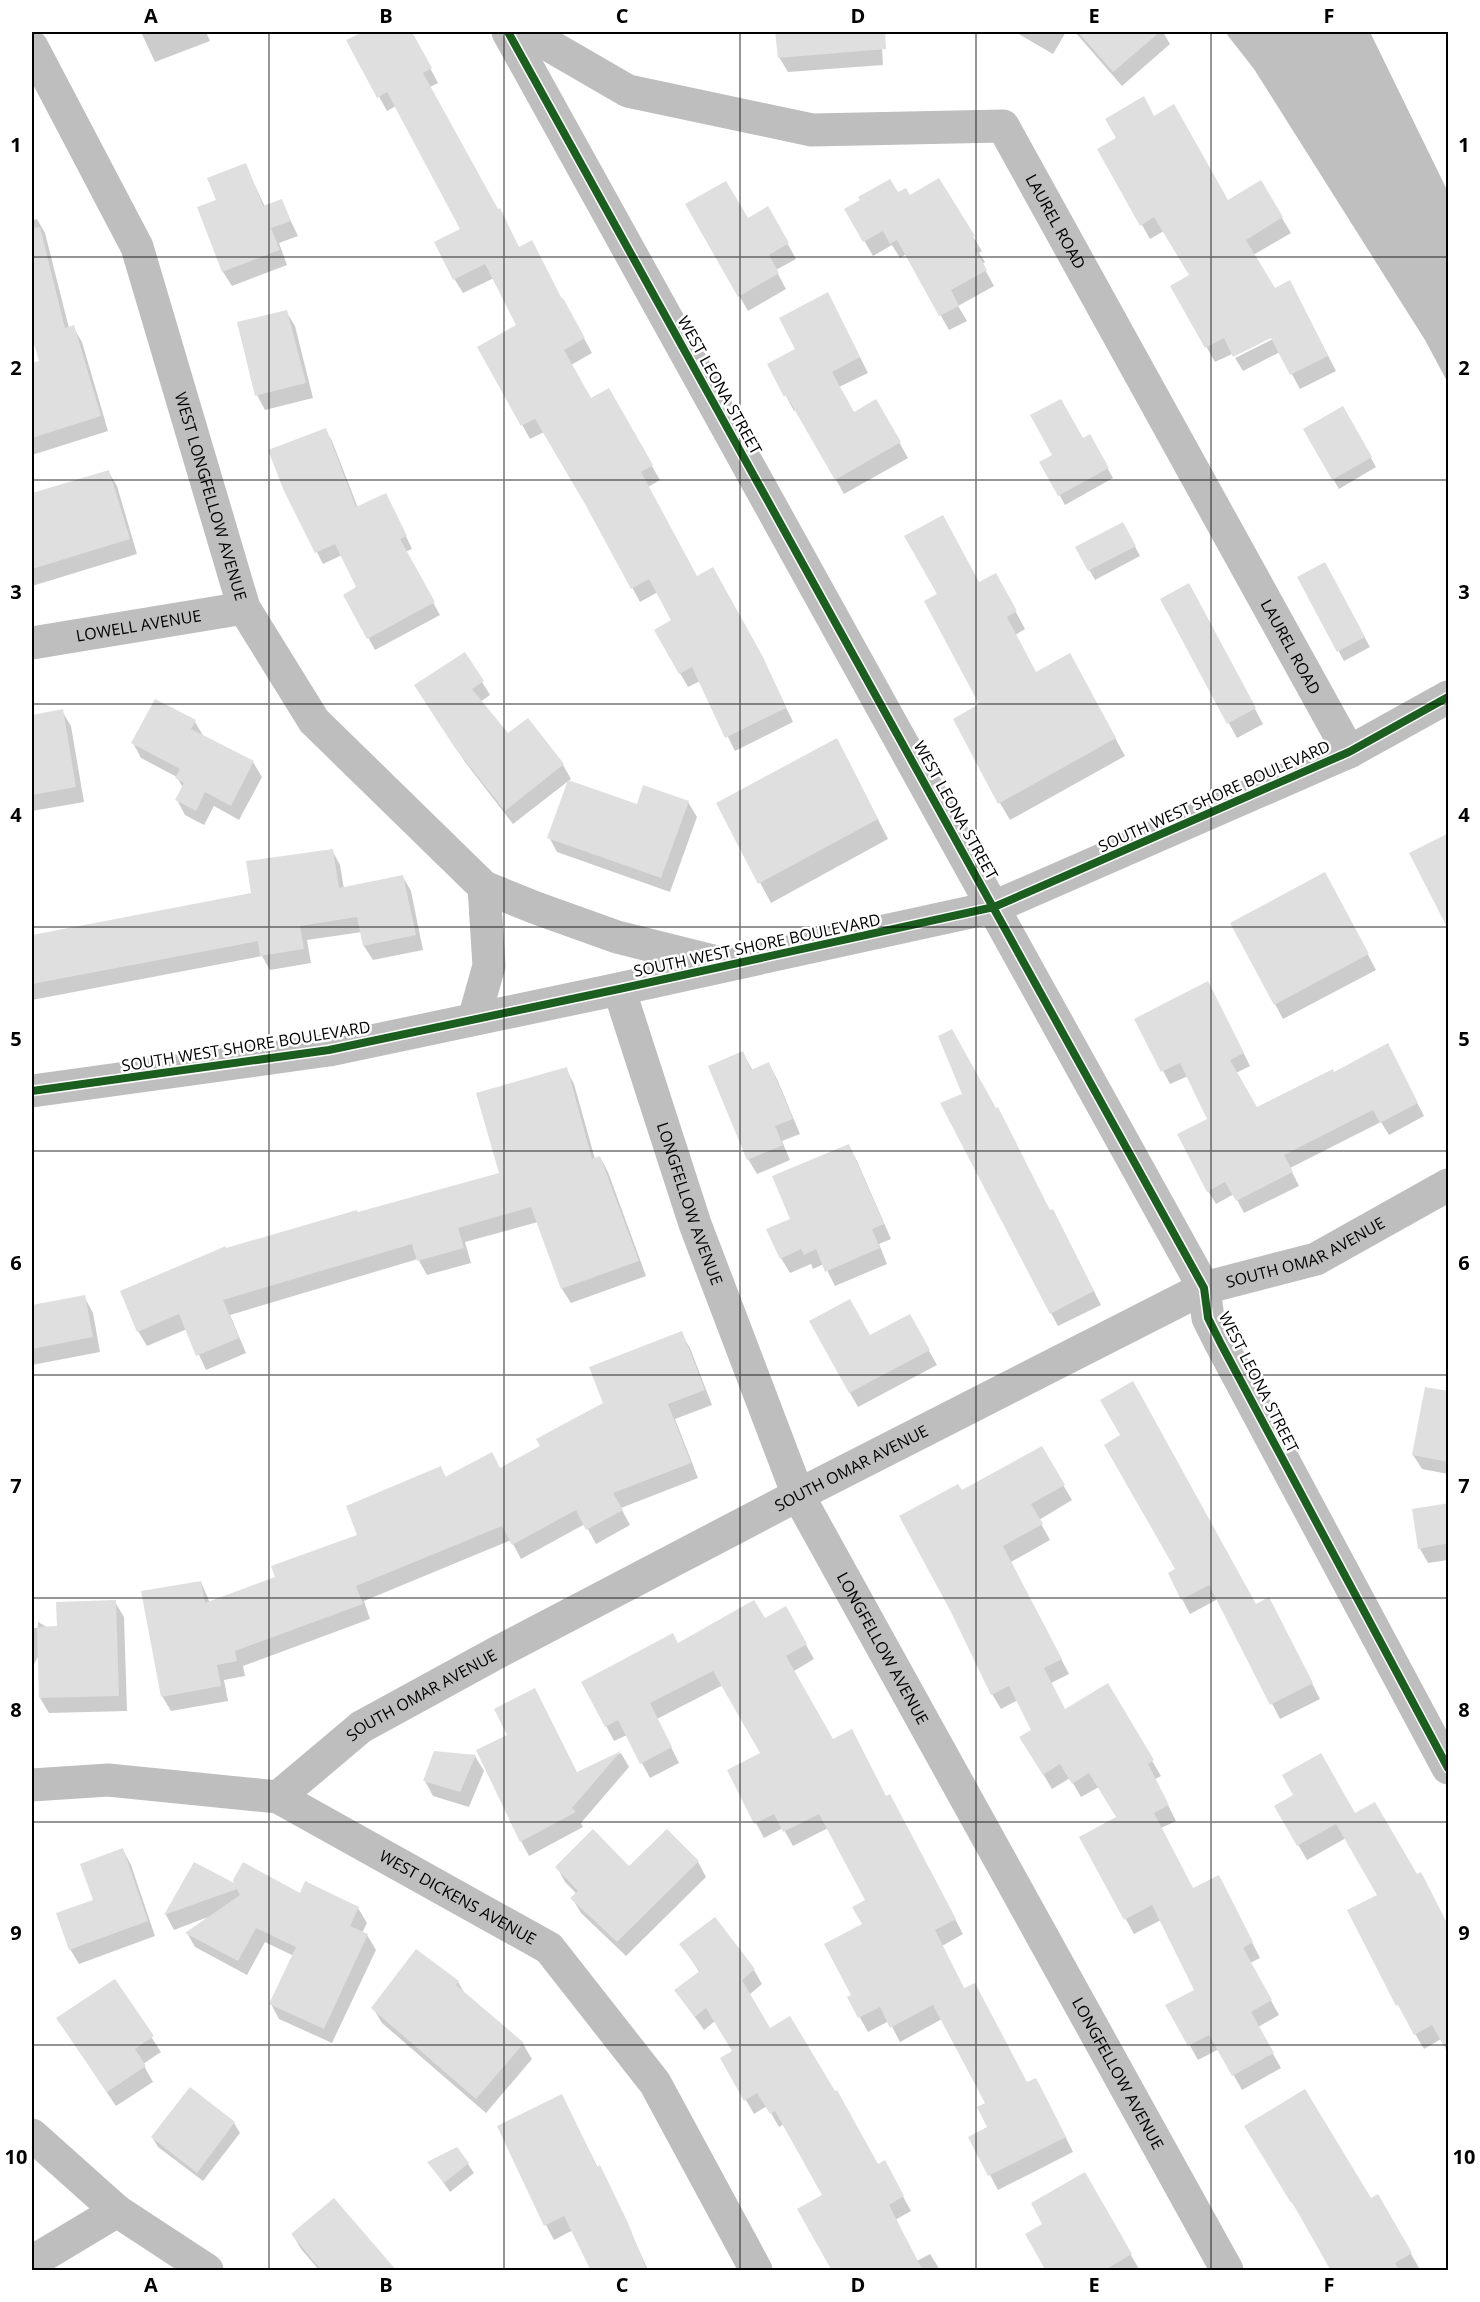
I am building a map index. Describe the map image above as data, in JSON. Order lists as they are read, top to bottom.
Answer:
{
  "streets": {
    "street": [
      "LAUREL ROAD",
      "WEST LEONA STREET",
      "WEST LONGFELLOW AVENUE",
      "LOWELL AVENUE",
      "SOUTH WEST SHORE BOULEVARD",
      "LONGFELLOW AVENUE",
      "SOUTH OMAR AVENUE",
      "WEST DICKENS AVENUE"
    ]
  },
  "crossings": [
    ["LAUREL ROAD", "SOUTH WEST SHORE BOULEVARD"],
    ["WEST LEONA STREET", "SOUTH WEST SHORE BOULEVARD"],
    ["WEST LEONA STREET", "SOUTH OMAR AVENUE"],
    ["WEST LONGFELLOW AVENUE", "LOWELL AVENUE"],
    ["WEST LONGFELLOW AVENUE", "SOUTH WEST SHORE BOULEVARD"],
    ["SOUTH WEST SHORE BOULEVARD", "LONGFELLOW AVENUE"],
    ["LONGFELLOW AVENUE", "SOUTH OMAR AVENUE"],
    ["SOUTH OMAR AVENUE", "WEST DICKENS AVENUE"]
  ],
  "grid": {
    "columns": [
      "A",
      "B",
      "C",
      "D",
      "E",
      "F"
    ],
    "rows": [
      "1",
      "2",
      "3",
      "4",
      "5",
      "6",
      "7",
      "8",
      "9",
      "10"
    ]
  }
}
